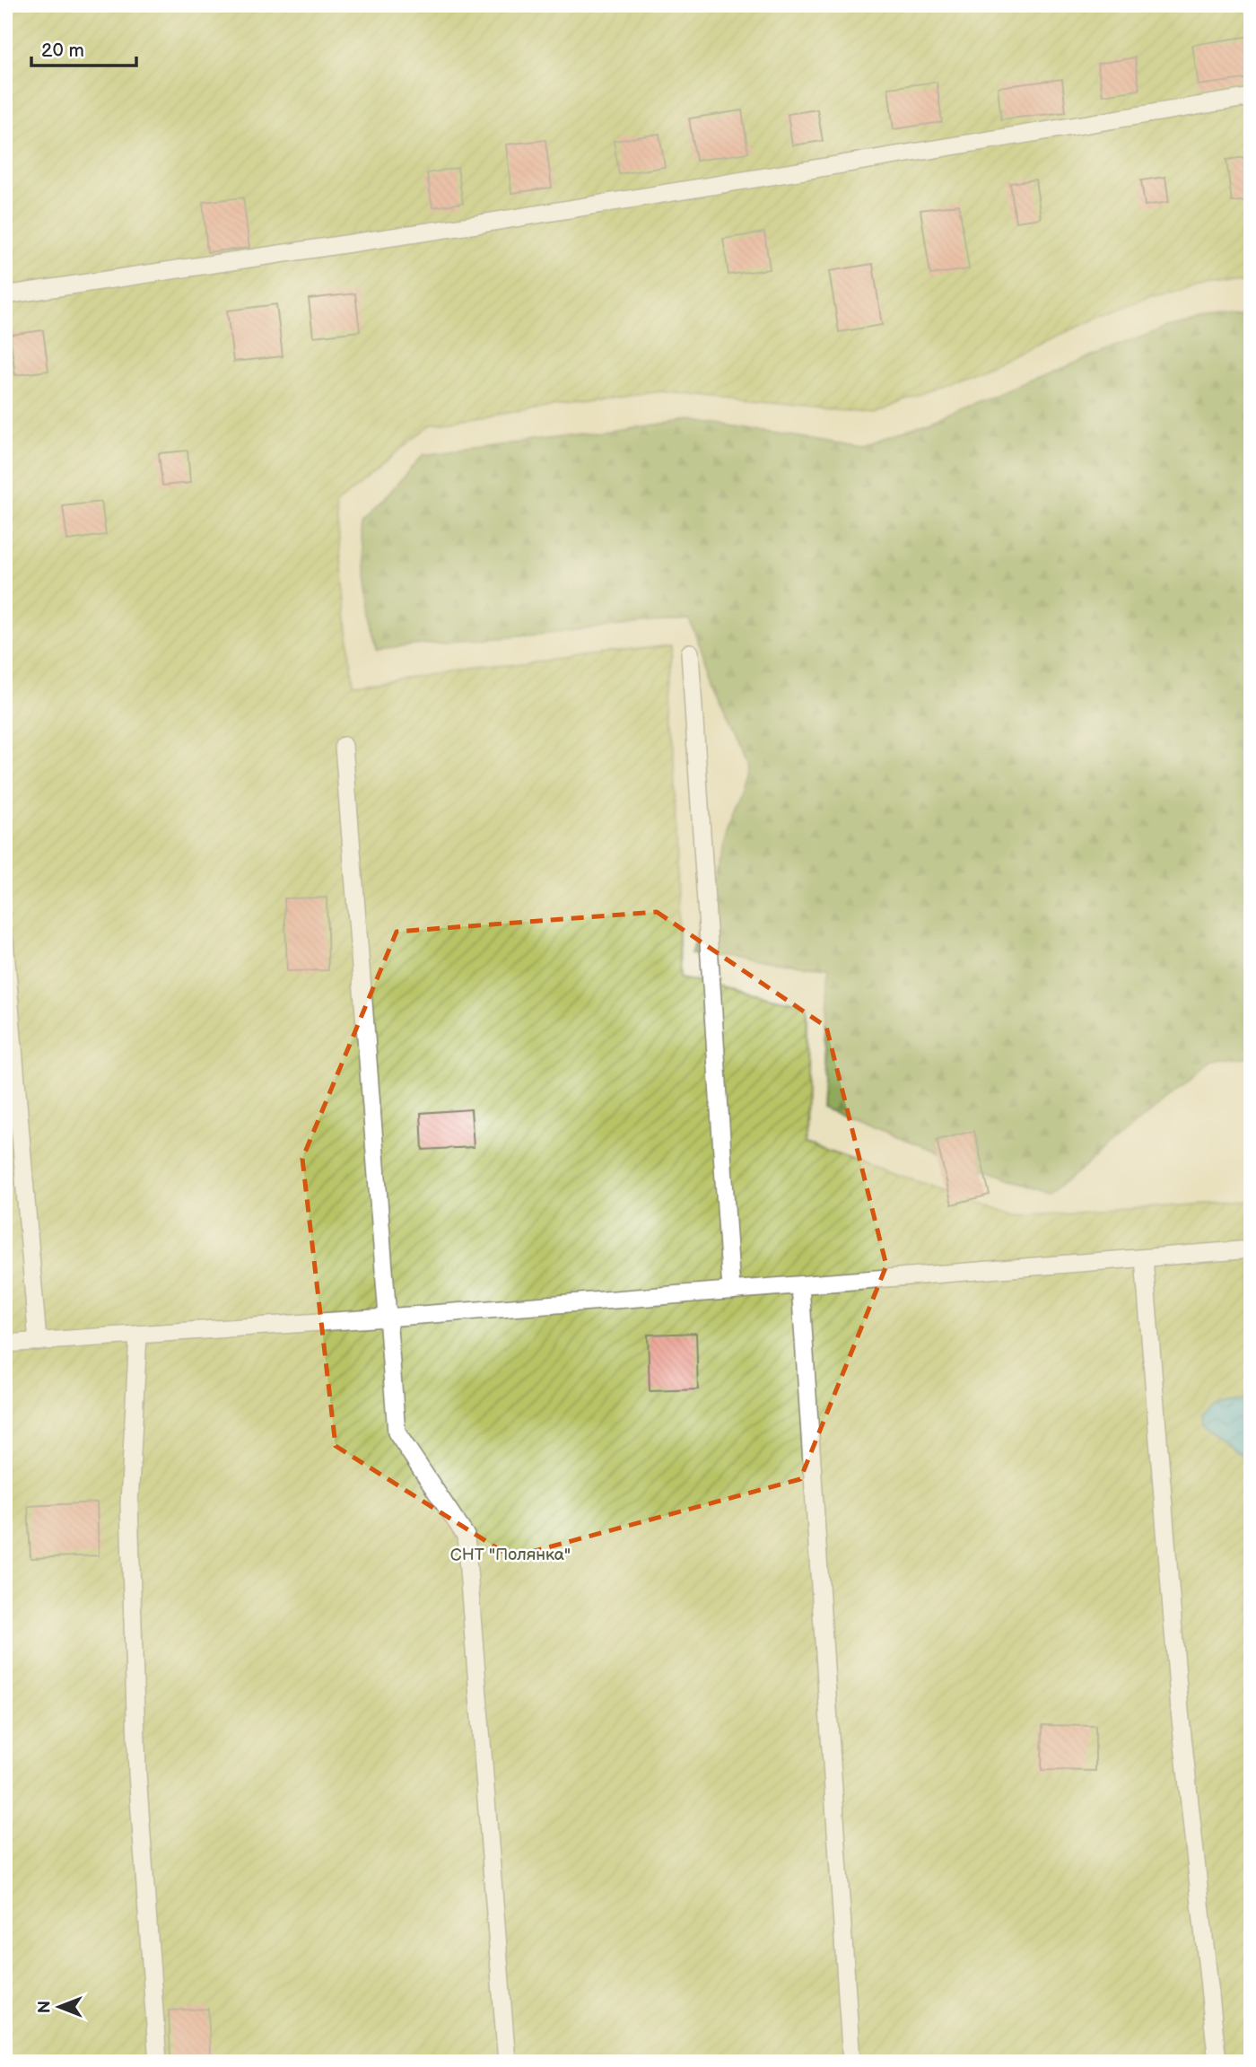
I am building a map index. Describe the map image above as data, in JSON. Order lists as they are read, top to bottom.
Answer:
{
  "parks": ["СНТ \"Полянка\""],
  "scale_bar": "20 m",
  "north": "left"
}
